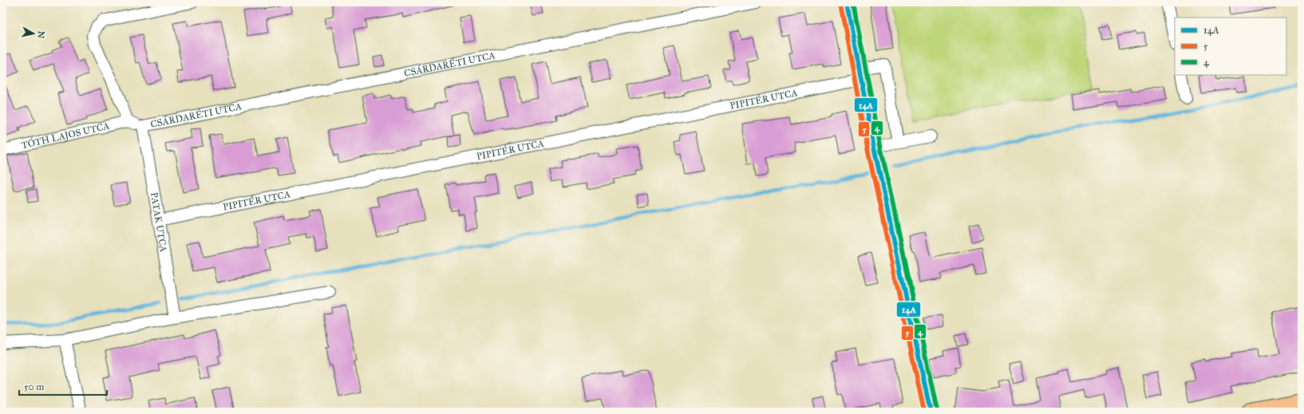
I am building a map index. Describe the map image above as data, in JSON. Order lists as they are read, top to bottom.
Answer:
{
  "streets": {
    "street": [
      "CSÁRDARÉTI UTCA",
      "PIPITÉR UTCA",
      "TÓTH LAJOS UTCA",
      "PATAK UTCA"
    ]
  },
  "crossings": [
    ["CSÁRDARÉTI UTCA", "PATAK UTCA"],
    ["PIPITÉR UTCA", "PATAK UTCA"]
  ],
  "lines": ["transit line 14A", "transit line 4", "transit line 5"],
  "legend": ["14A", "5", "4"],
  "scale_bar": "50 m",
  "north": "right"
}
